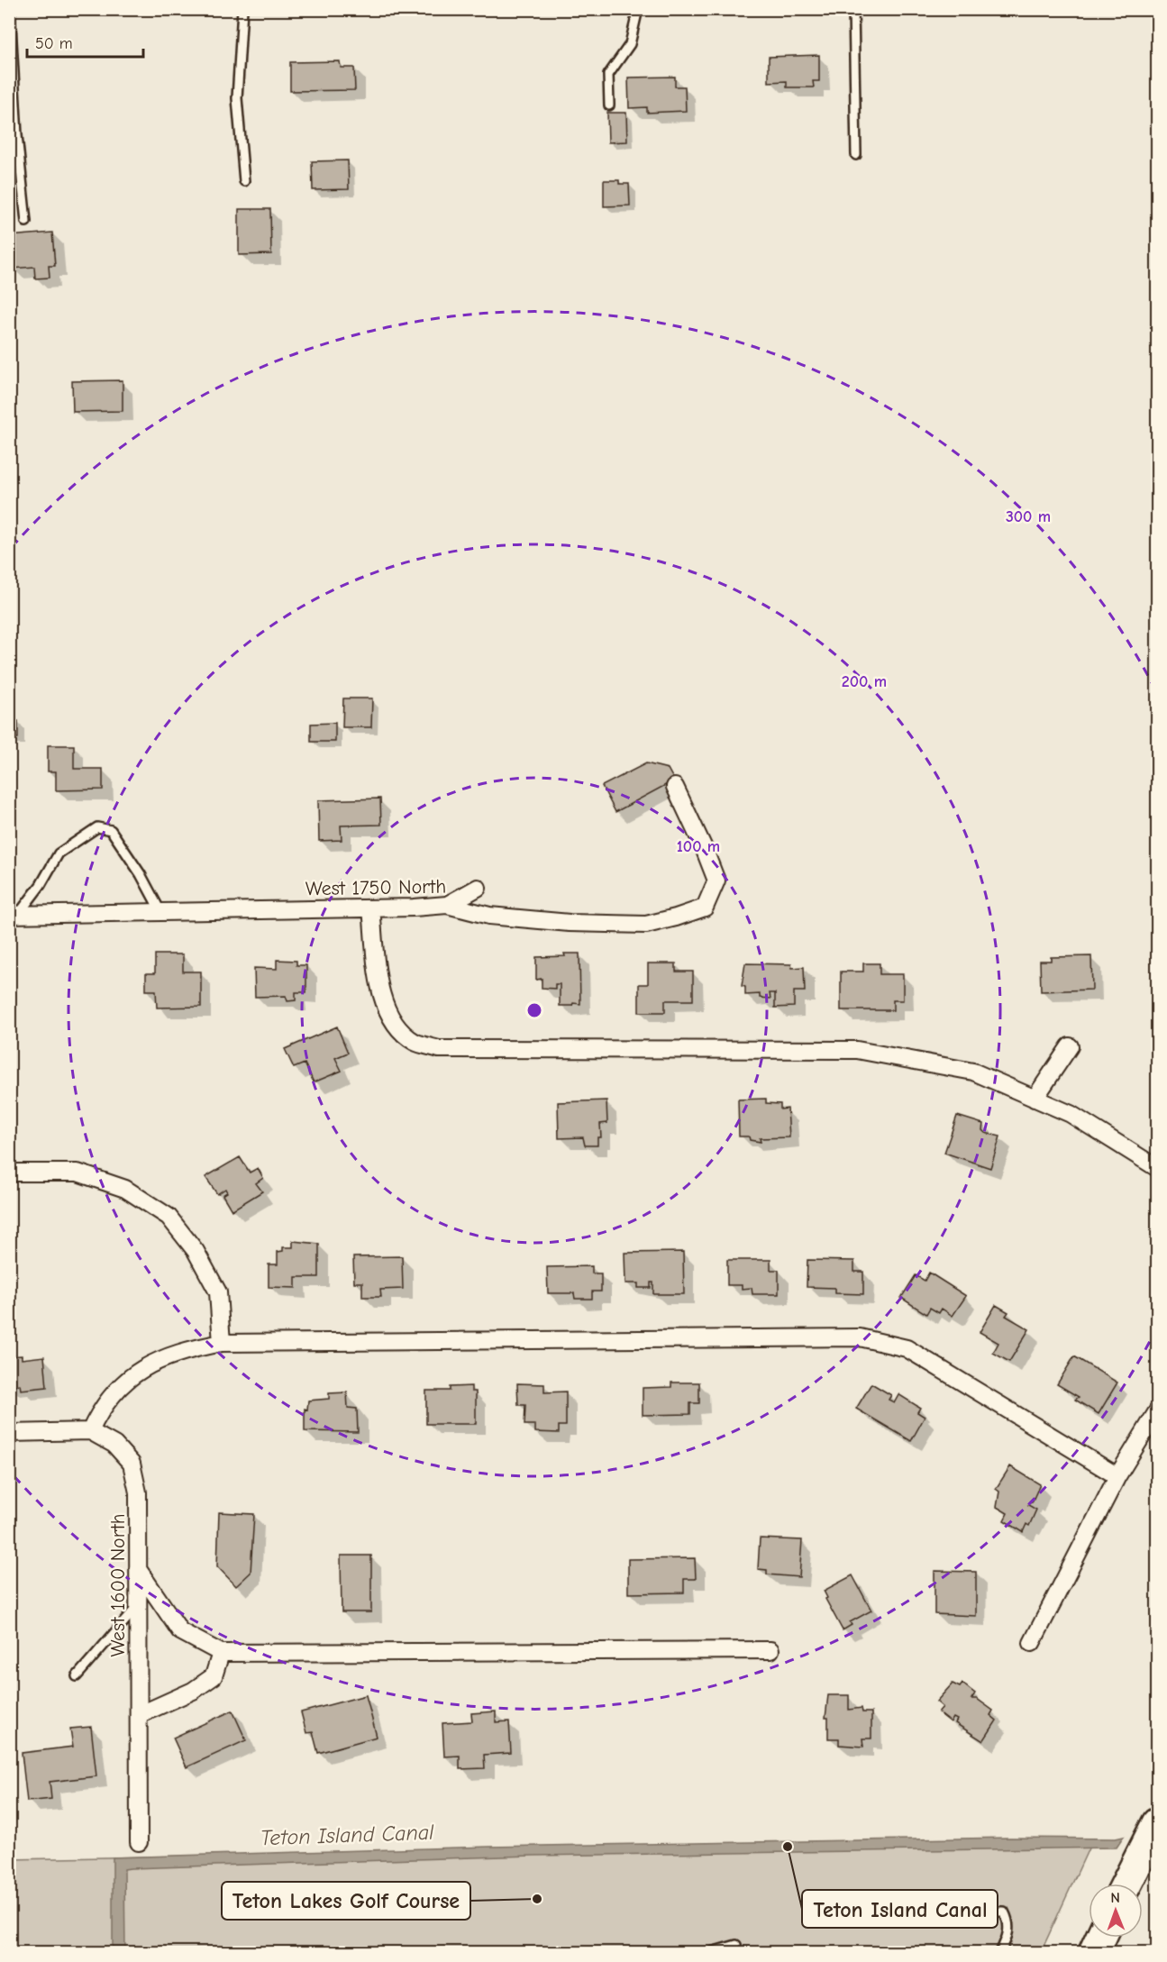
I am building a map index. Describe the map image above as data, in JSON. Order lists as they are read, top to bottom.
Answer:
{
  "streets": {
    "street": ["West 1750 North", "West 1600 North"]
  },
  "water": ["Teton Island Canal"],
  "places": ["Teton Island Canal", "Teton Lakes Golf Course"],
  "scale_bar": "50 m",
  "north": "top",
  "rings": ["300 m", "200 m", "100 m"]
}
